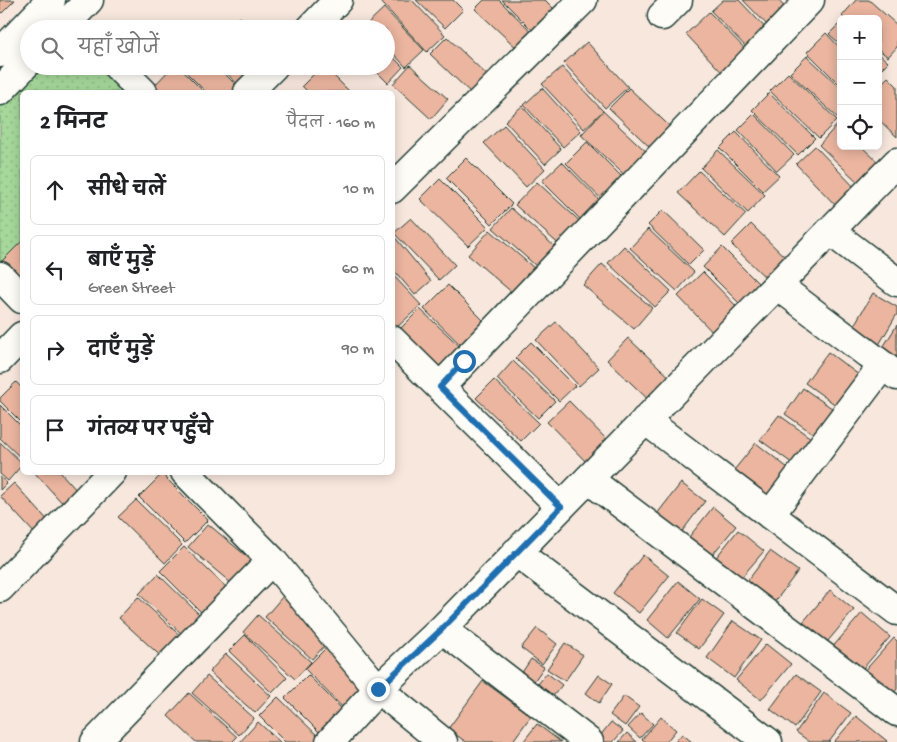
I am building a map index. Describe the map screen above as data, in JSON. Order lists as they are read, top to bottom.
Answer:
{
  "page": {
    "map_buttons": ["+", "−"],
    "search": "यहाँ खोजें",
    "heading": ["2 मिनट", "पैदल · 160 m"],
    "list": [
      ["सीधे चलें", "10 m"],
      ["बाएँ मुड़ें", "Green Street", "60 m"],
      ["दाएँ मुड़ें", "90 m"],
      "गंतव्य पर पहुँचे"
    ]
  }
}
